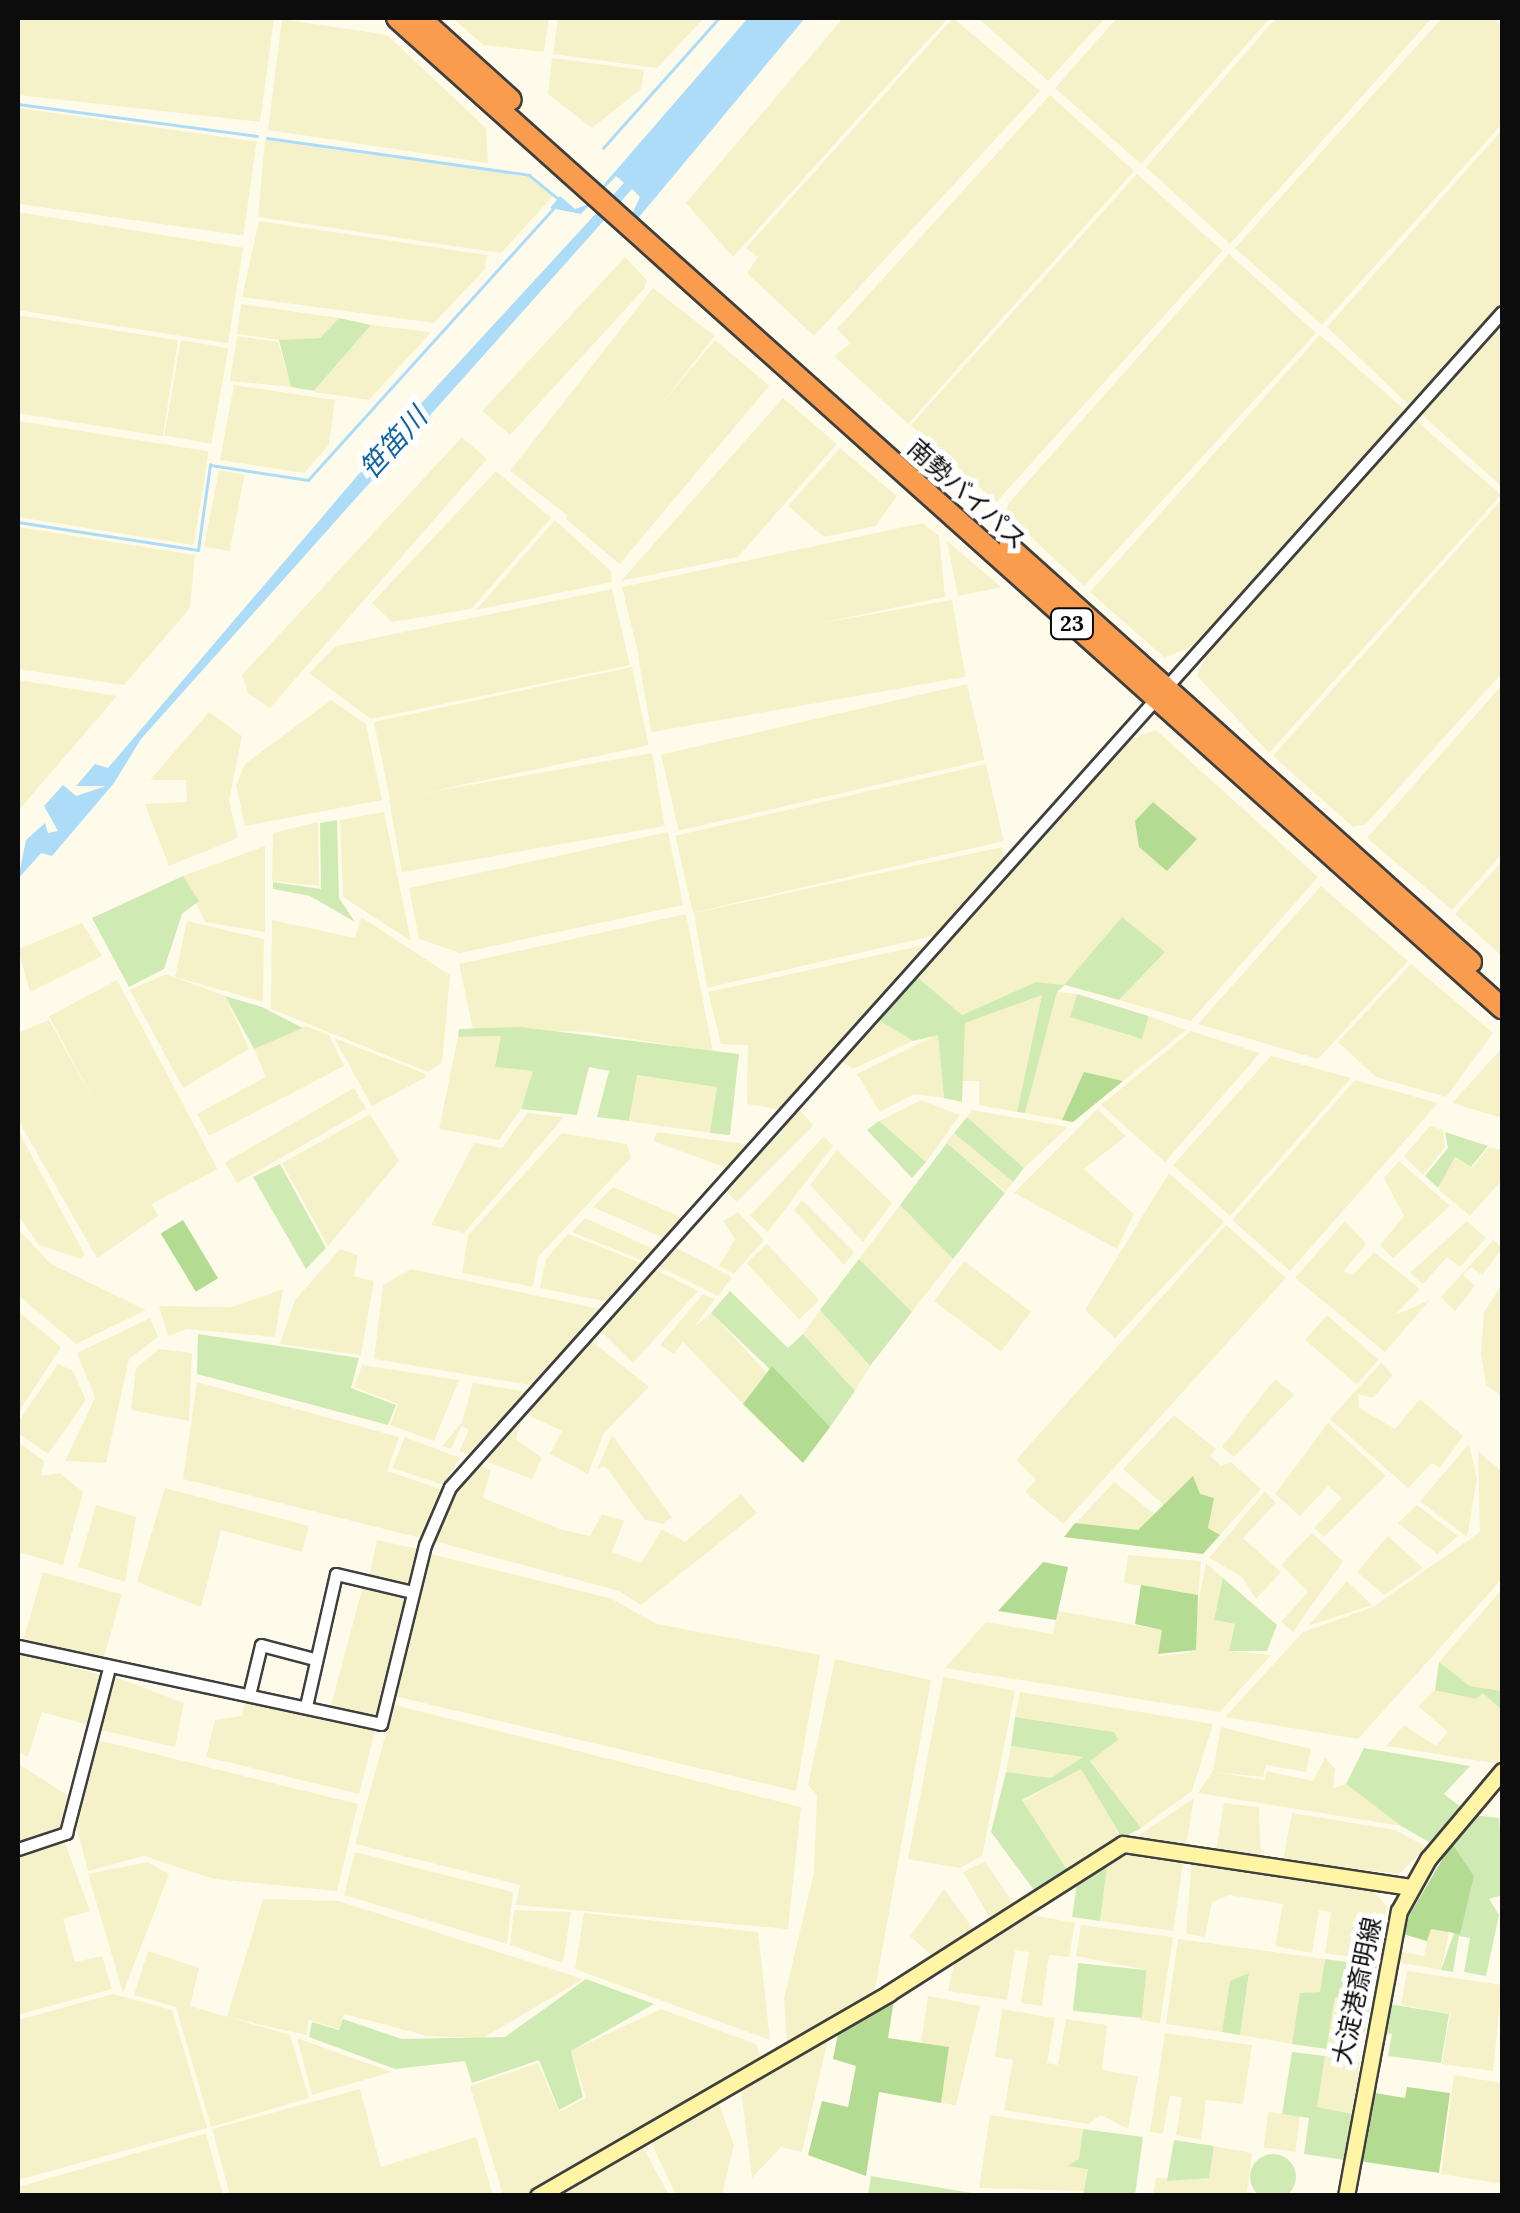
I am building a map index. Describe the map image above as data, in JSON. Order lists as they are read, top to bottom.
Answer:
{
  "streets": {
    "highway": ["南勢バイパス", "23"],
    "street": ["大淀港斎明線"]
  },
  "water": ["笹笛川"]
}
